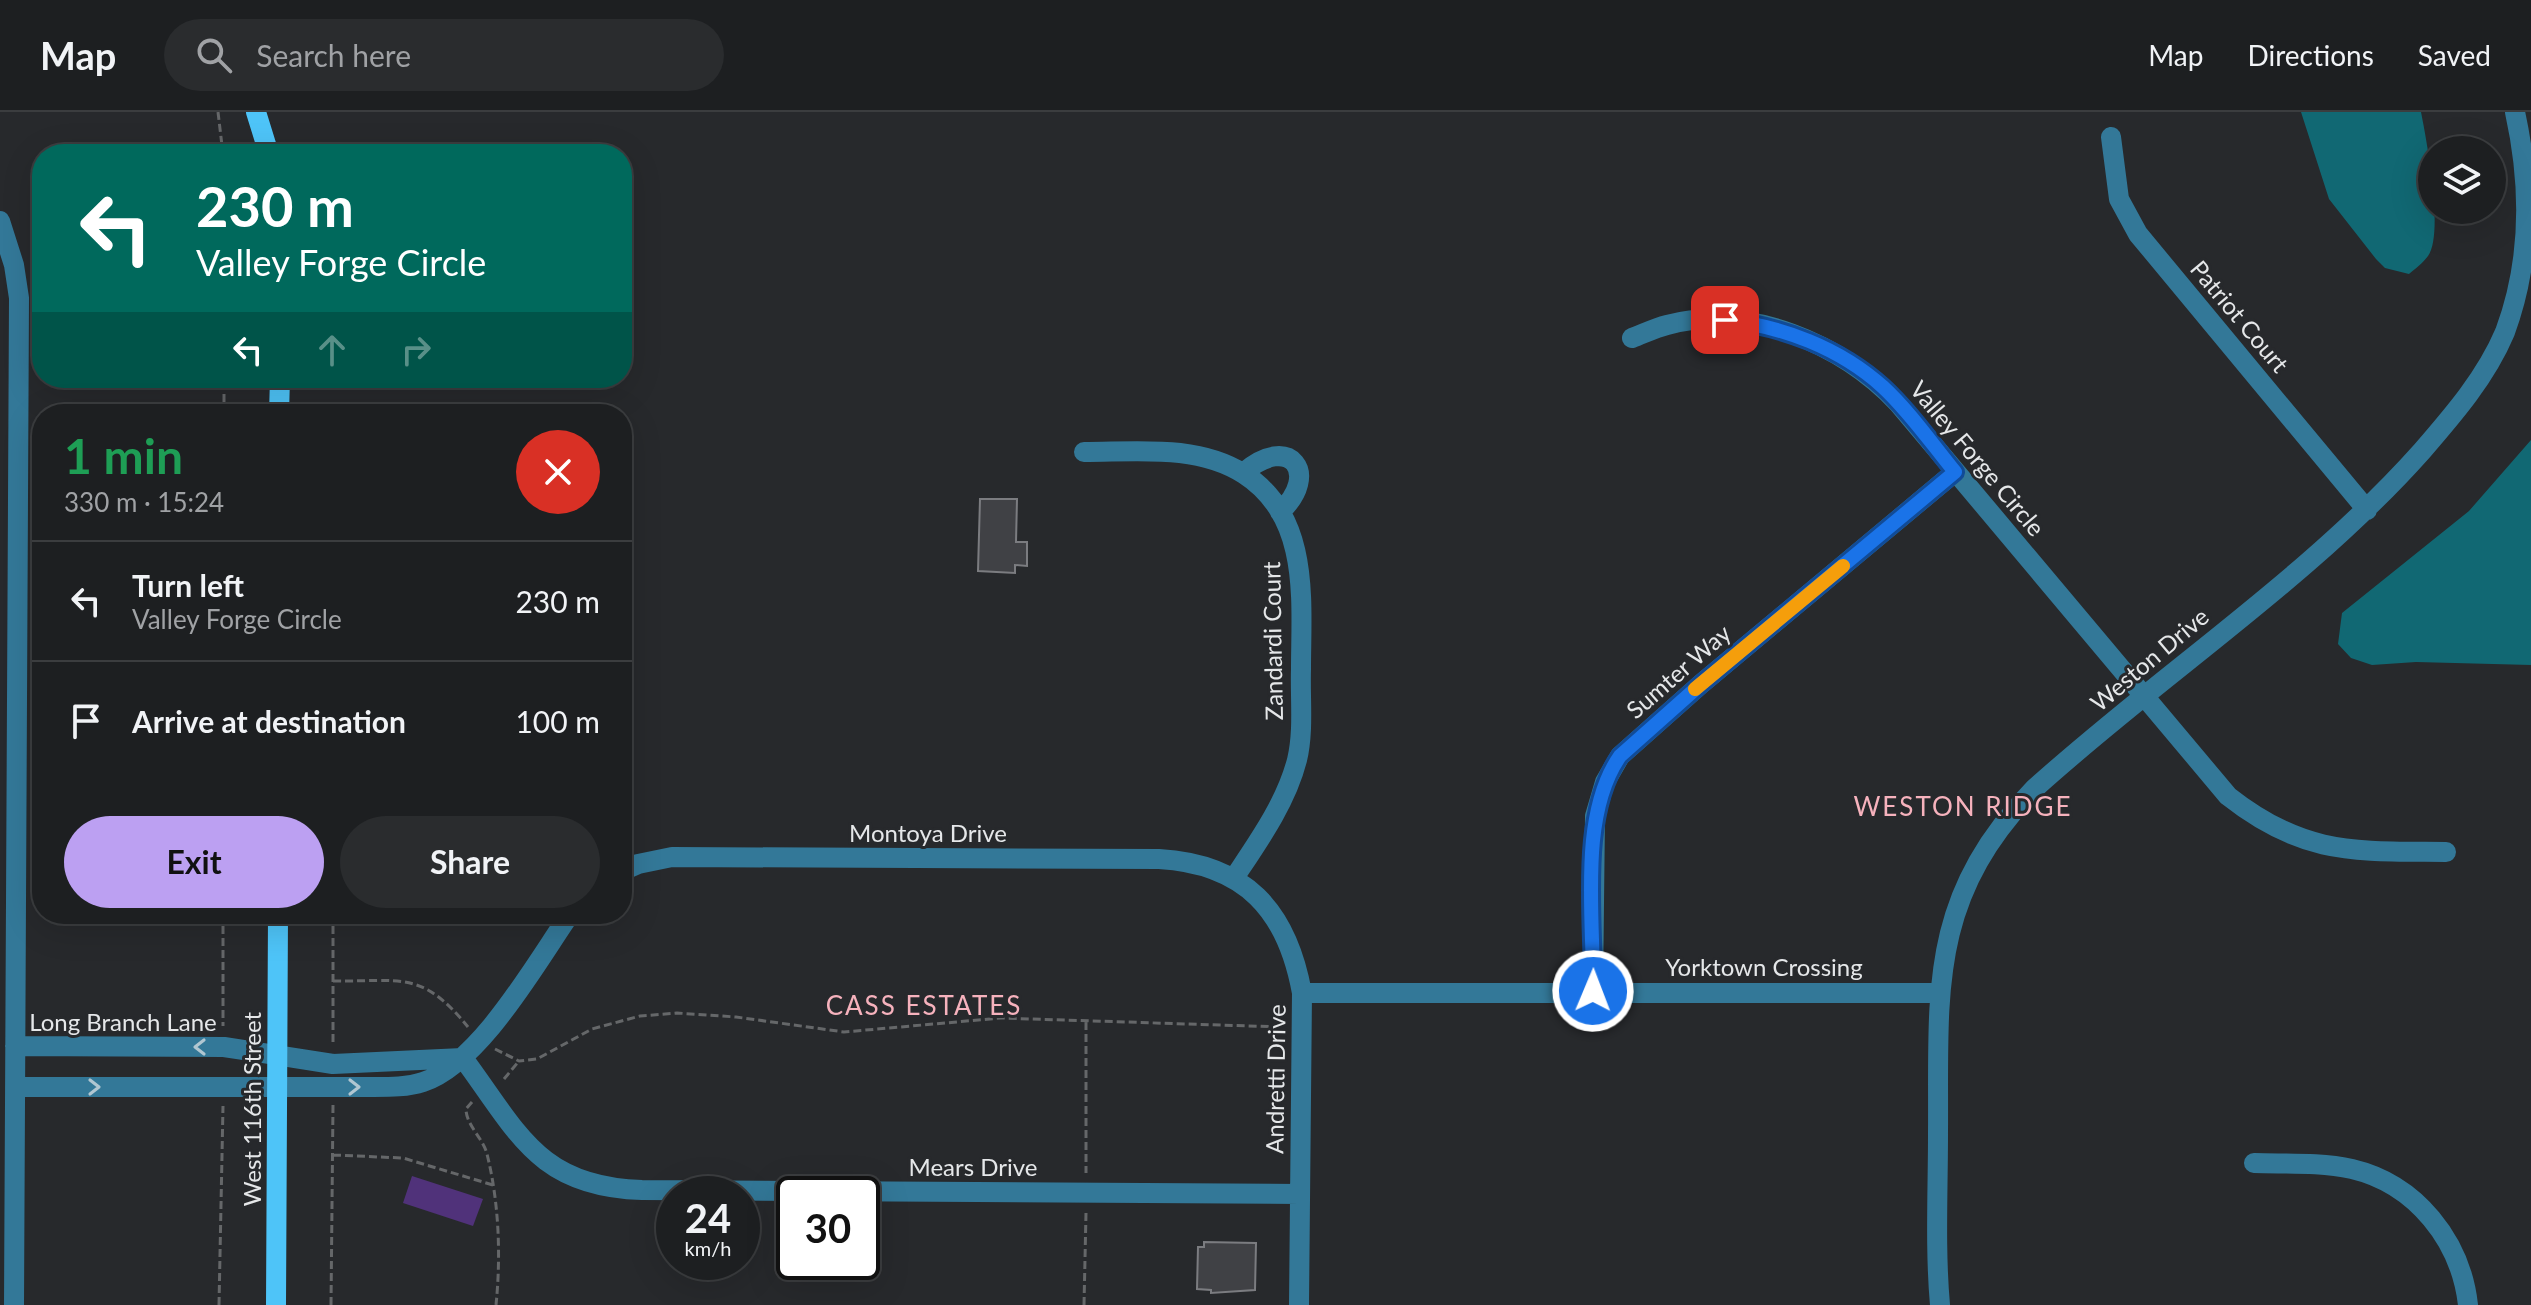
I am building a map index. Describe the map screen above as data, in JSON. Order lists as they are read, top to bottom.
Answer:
{
  "streets": {
    "main road": ["West 116th Street"],
    "street": [
      "Patriot Court",
      "Valley Forge Circle",
      "Zandardi Court",
      "Weston Drive",
      "Sumter Way",
      "Montoya Drive",
      "Yorktown Crossing",
      "Long Branch Lane",
      "Andretti Drive",
      "Mears Drive"
    ]
  },
  "crossings": [
    ["Patriot Court", "Weston Drive"],
    ["Valley Forge Circle", "Weston Drive"],
    ["Valley Forge Circle", "Sumter Way"],
    ["Zandardi Court", "Montoya Drive"],
    ["Zandardi Court", "Andretti Drive"],
    ["Weston Drive", "Yorktown Crossing"],
    ["Sumter Way", "Yorktown Crossing"],
    ["Montoya Drive", "Andretti Drive"],
    ["Yorktown Crossing", "Andretti Drive"],
    ["Long Branch Lane", "West 116th Street"],
    ["Andretti Drive", "Mears Drive"]
  ],
  "districts": ["WESTON RIDGE", "CASS ESTATES"],
  "page": {
    "header": "Map",
    "search": "Search here",
    "nav": ["Map", "Directions", "Saved"],
    "turn": ["230 m", "Valley Forge Circle"],
    "heading": ["1 min", "330 m · 15:24"],
    "list": [
      {
        "name": "Turn left",
        "note": "Valley Forge Circle",
        "value": "230 m"
      },
      {
        "name": "Arrive at destination",
        "value": "100 m"
      }
    ],
    "buttons": ["Exit", "Share"],
    "speed": "24 km/h",
    "limit": "30"
  }
}
